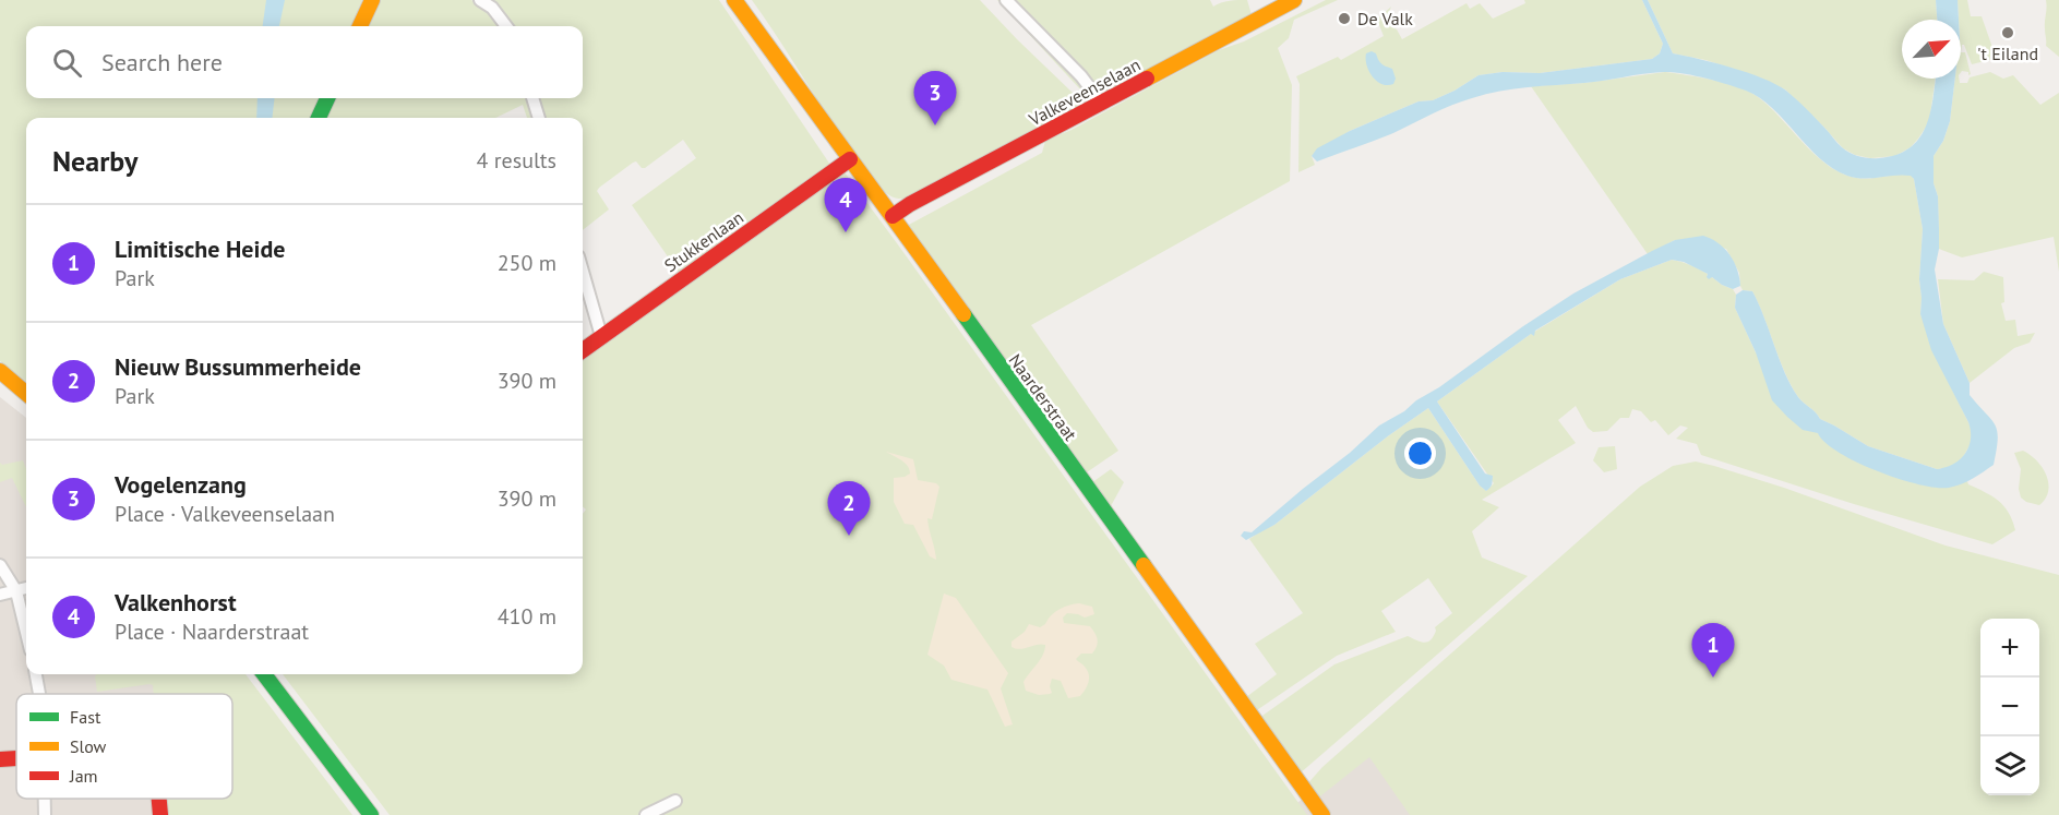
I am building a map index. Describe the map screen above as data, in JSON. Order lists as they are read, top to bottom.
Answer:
{
  "streets": {
    "street": ["Valkeveenselaan", "Stukkenlaan", "Naarderstraat"]
  },
  "crossings": [
    ["Valkeveenselaan", "Naarderstraat"],
    ["Stukkenlaan", "Naarderstraat"]
  ],
  "places": ["De Valk", "'t Eiland"],
  "legend": ["Fast", "Slow", "Jam"],
  "north": "top right",
  "page": {
    "search": "Search here",
    "pins": [
      "3",
      "4",
      "2",
      "1"
    ],
    "heading": ["Nearby", "4 results"],
    "list": [
      {
        "mark": "1",
        "name": "Limitische Heide",
        "note": "Park",
        "value": "250 m"
      },
      {
        "mark": "2",
        "name": "Nieuw Bussummerheide",
        "note": "Park",
        "value": "390 m"
      },
      {
        "mark": "3",
        "name": "Vogelenzang",
        "note": "Place · Valkeveenselaan",
        "value": "390 m"
      },
      {
        "mark": "4",
        "name": "Valkenhorst",
        "note": "Place · Naarderstraat",
        "value": "410 m"
      }
    ],
    "map_buttons": ["+", "−"]
  }
}
